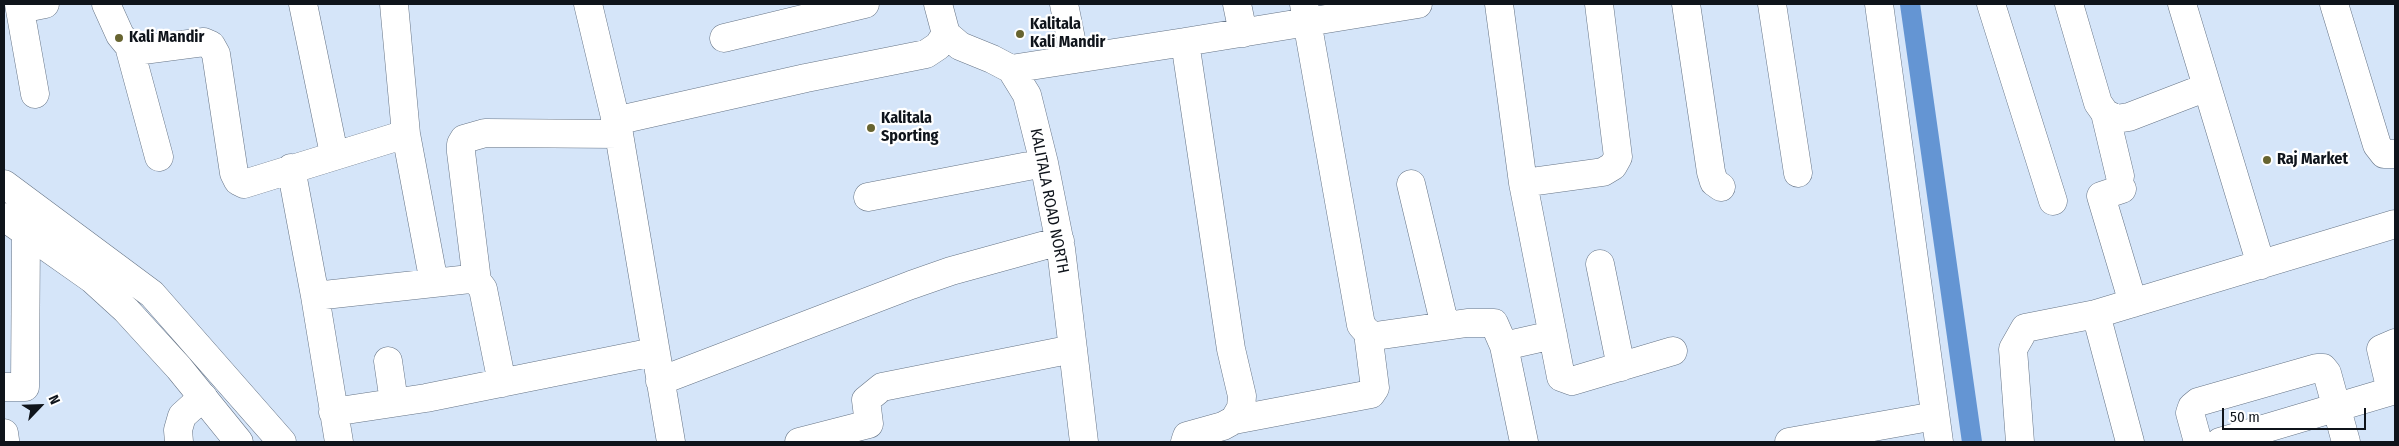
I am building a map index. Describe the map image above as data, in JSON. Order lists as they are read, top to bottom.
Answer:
{
  "streets": {
    "street": ["KALITALA ROAD NORTH"]
  },
  "places": [
    "Kalitala Kali Mandir",
    "Kali Mandir",
    "Kalitala Sporting",
    "Raj Market"
  ],
  "scale_bar": "50 m",
  "north": "top right"
}
